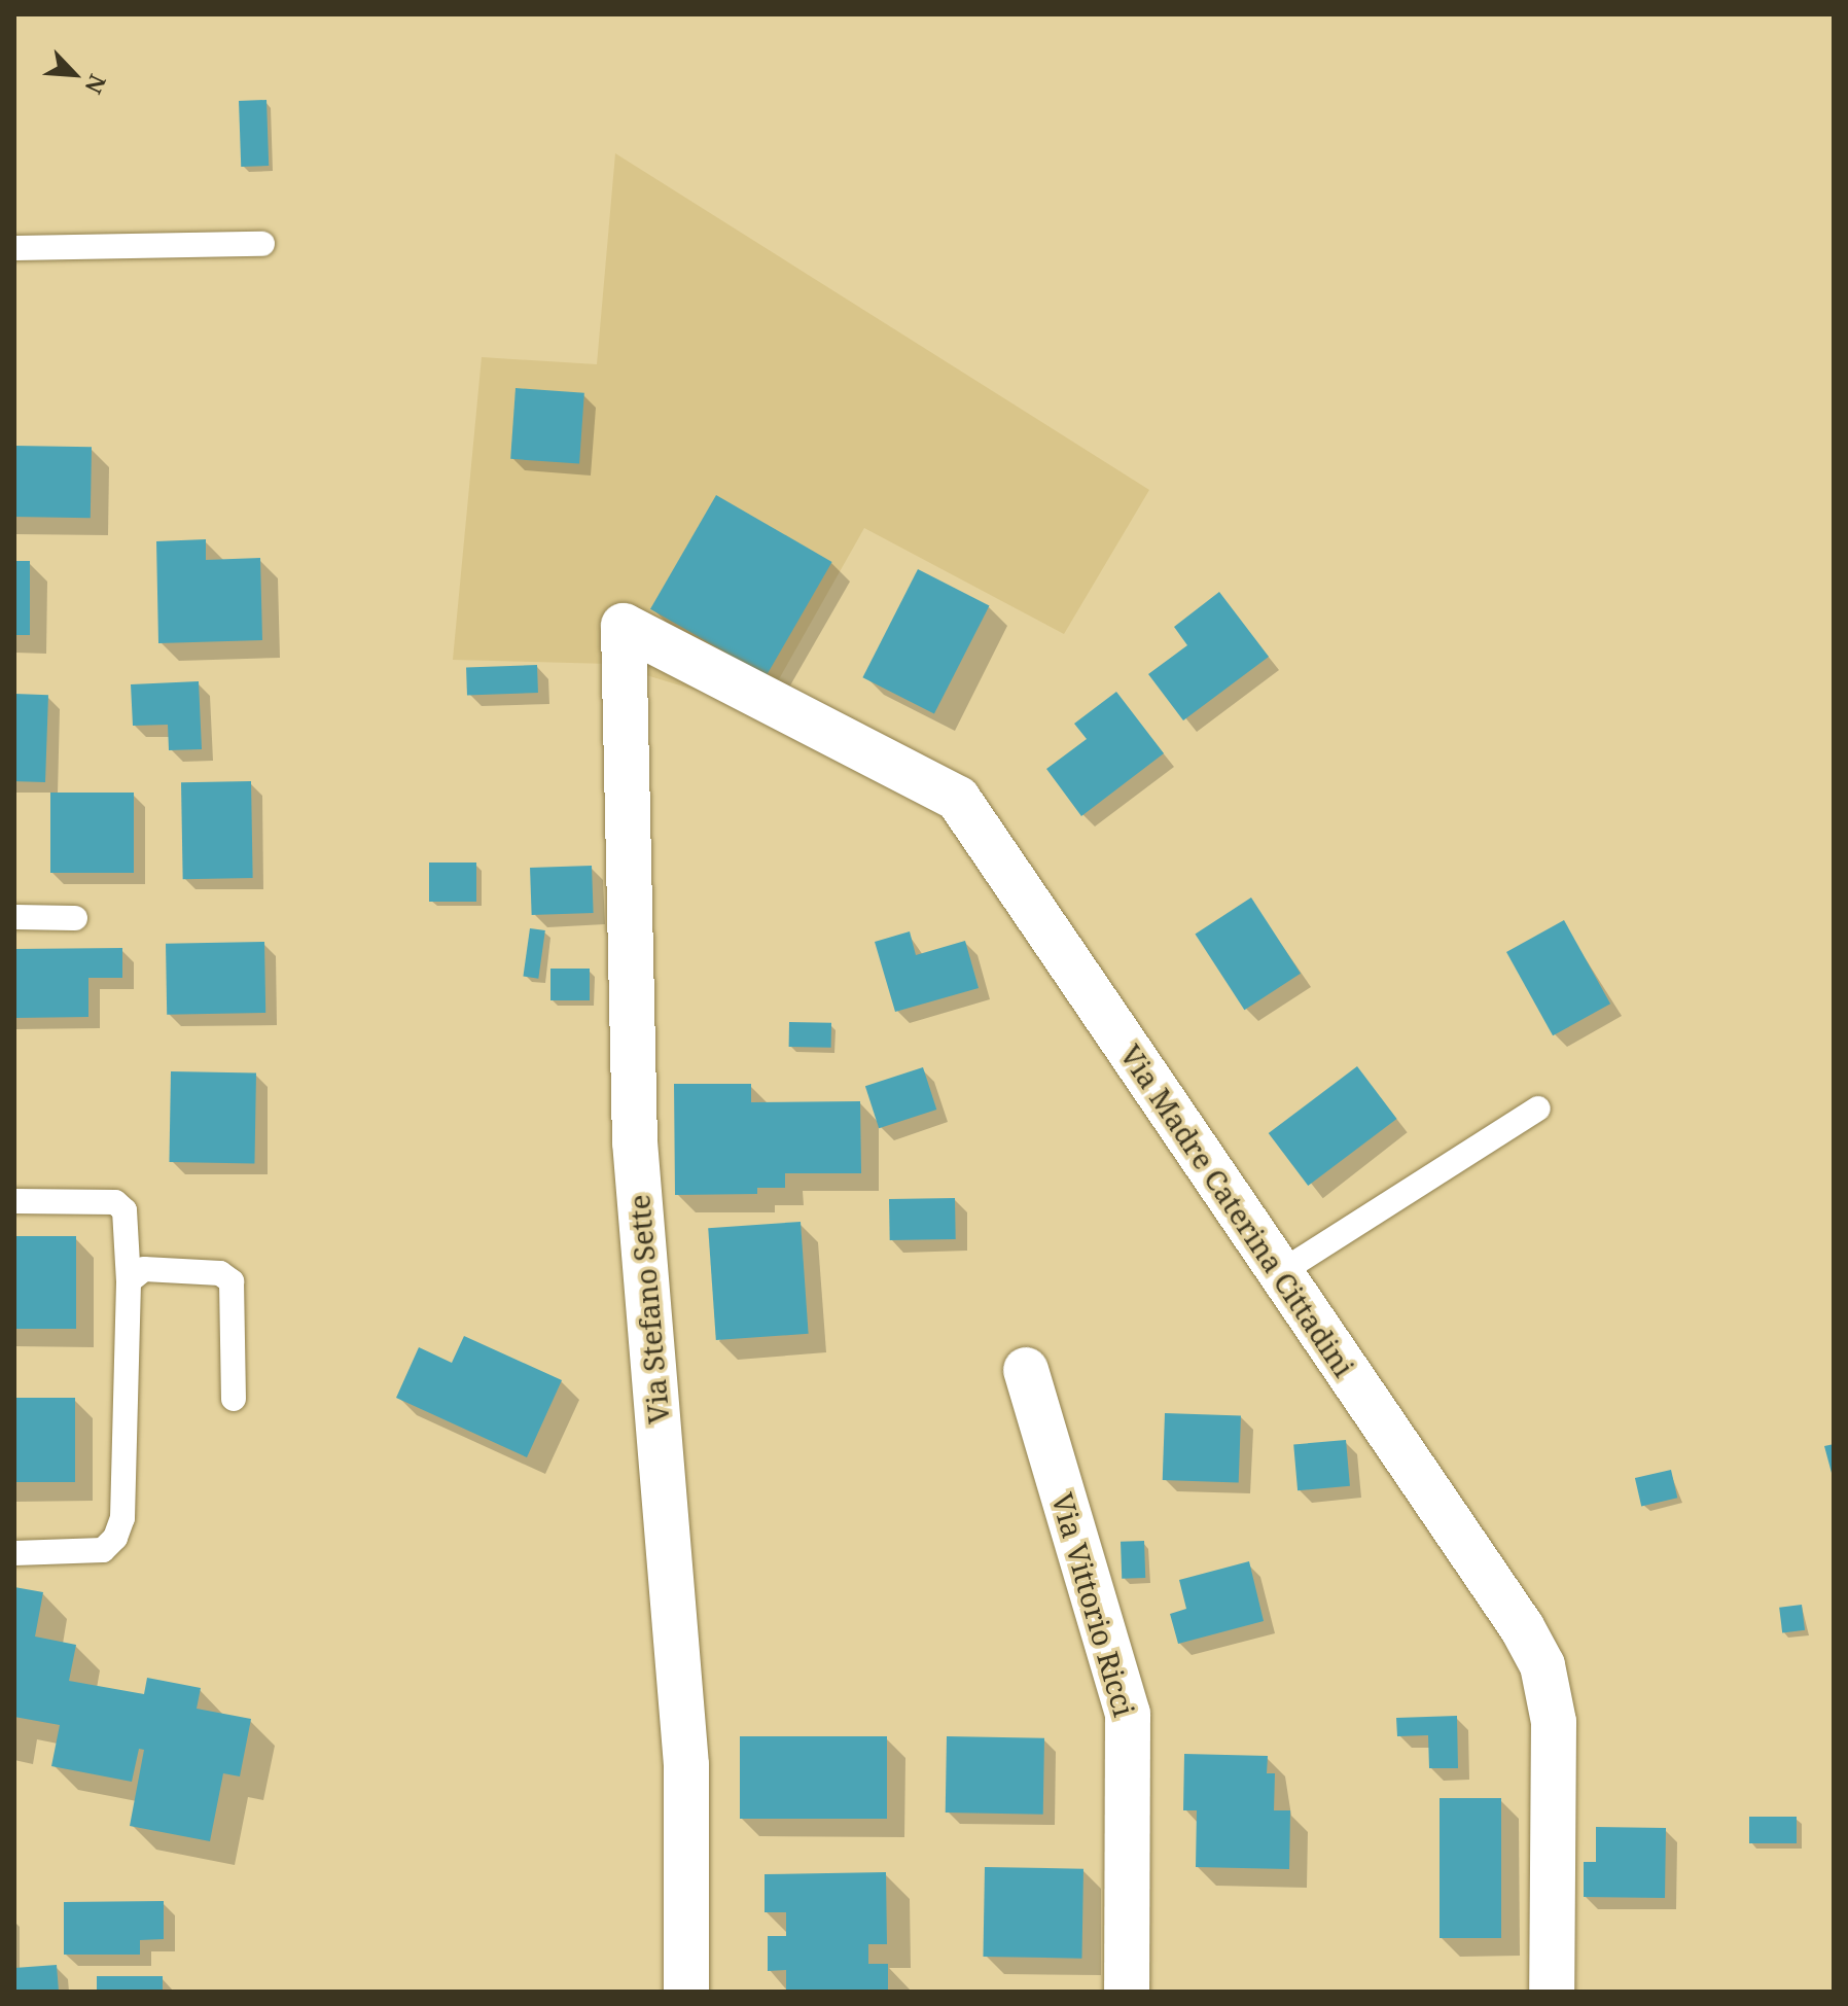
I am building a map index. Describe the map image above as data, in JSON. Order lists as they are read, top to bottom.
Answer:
{
  "streets": {
    "street": ["Via Madre Caterina Cittadini", "Via Stefano Sette", "Via Vittorio Ricci"]
  },
  "crossings": [
    ["Via Madre Caterina Cittadini", "Via Stefano Sette"]
  ],
  "north": "bottom right"
}
